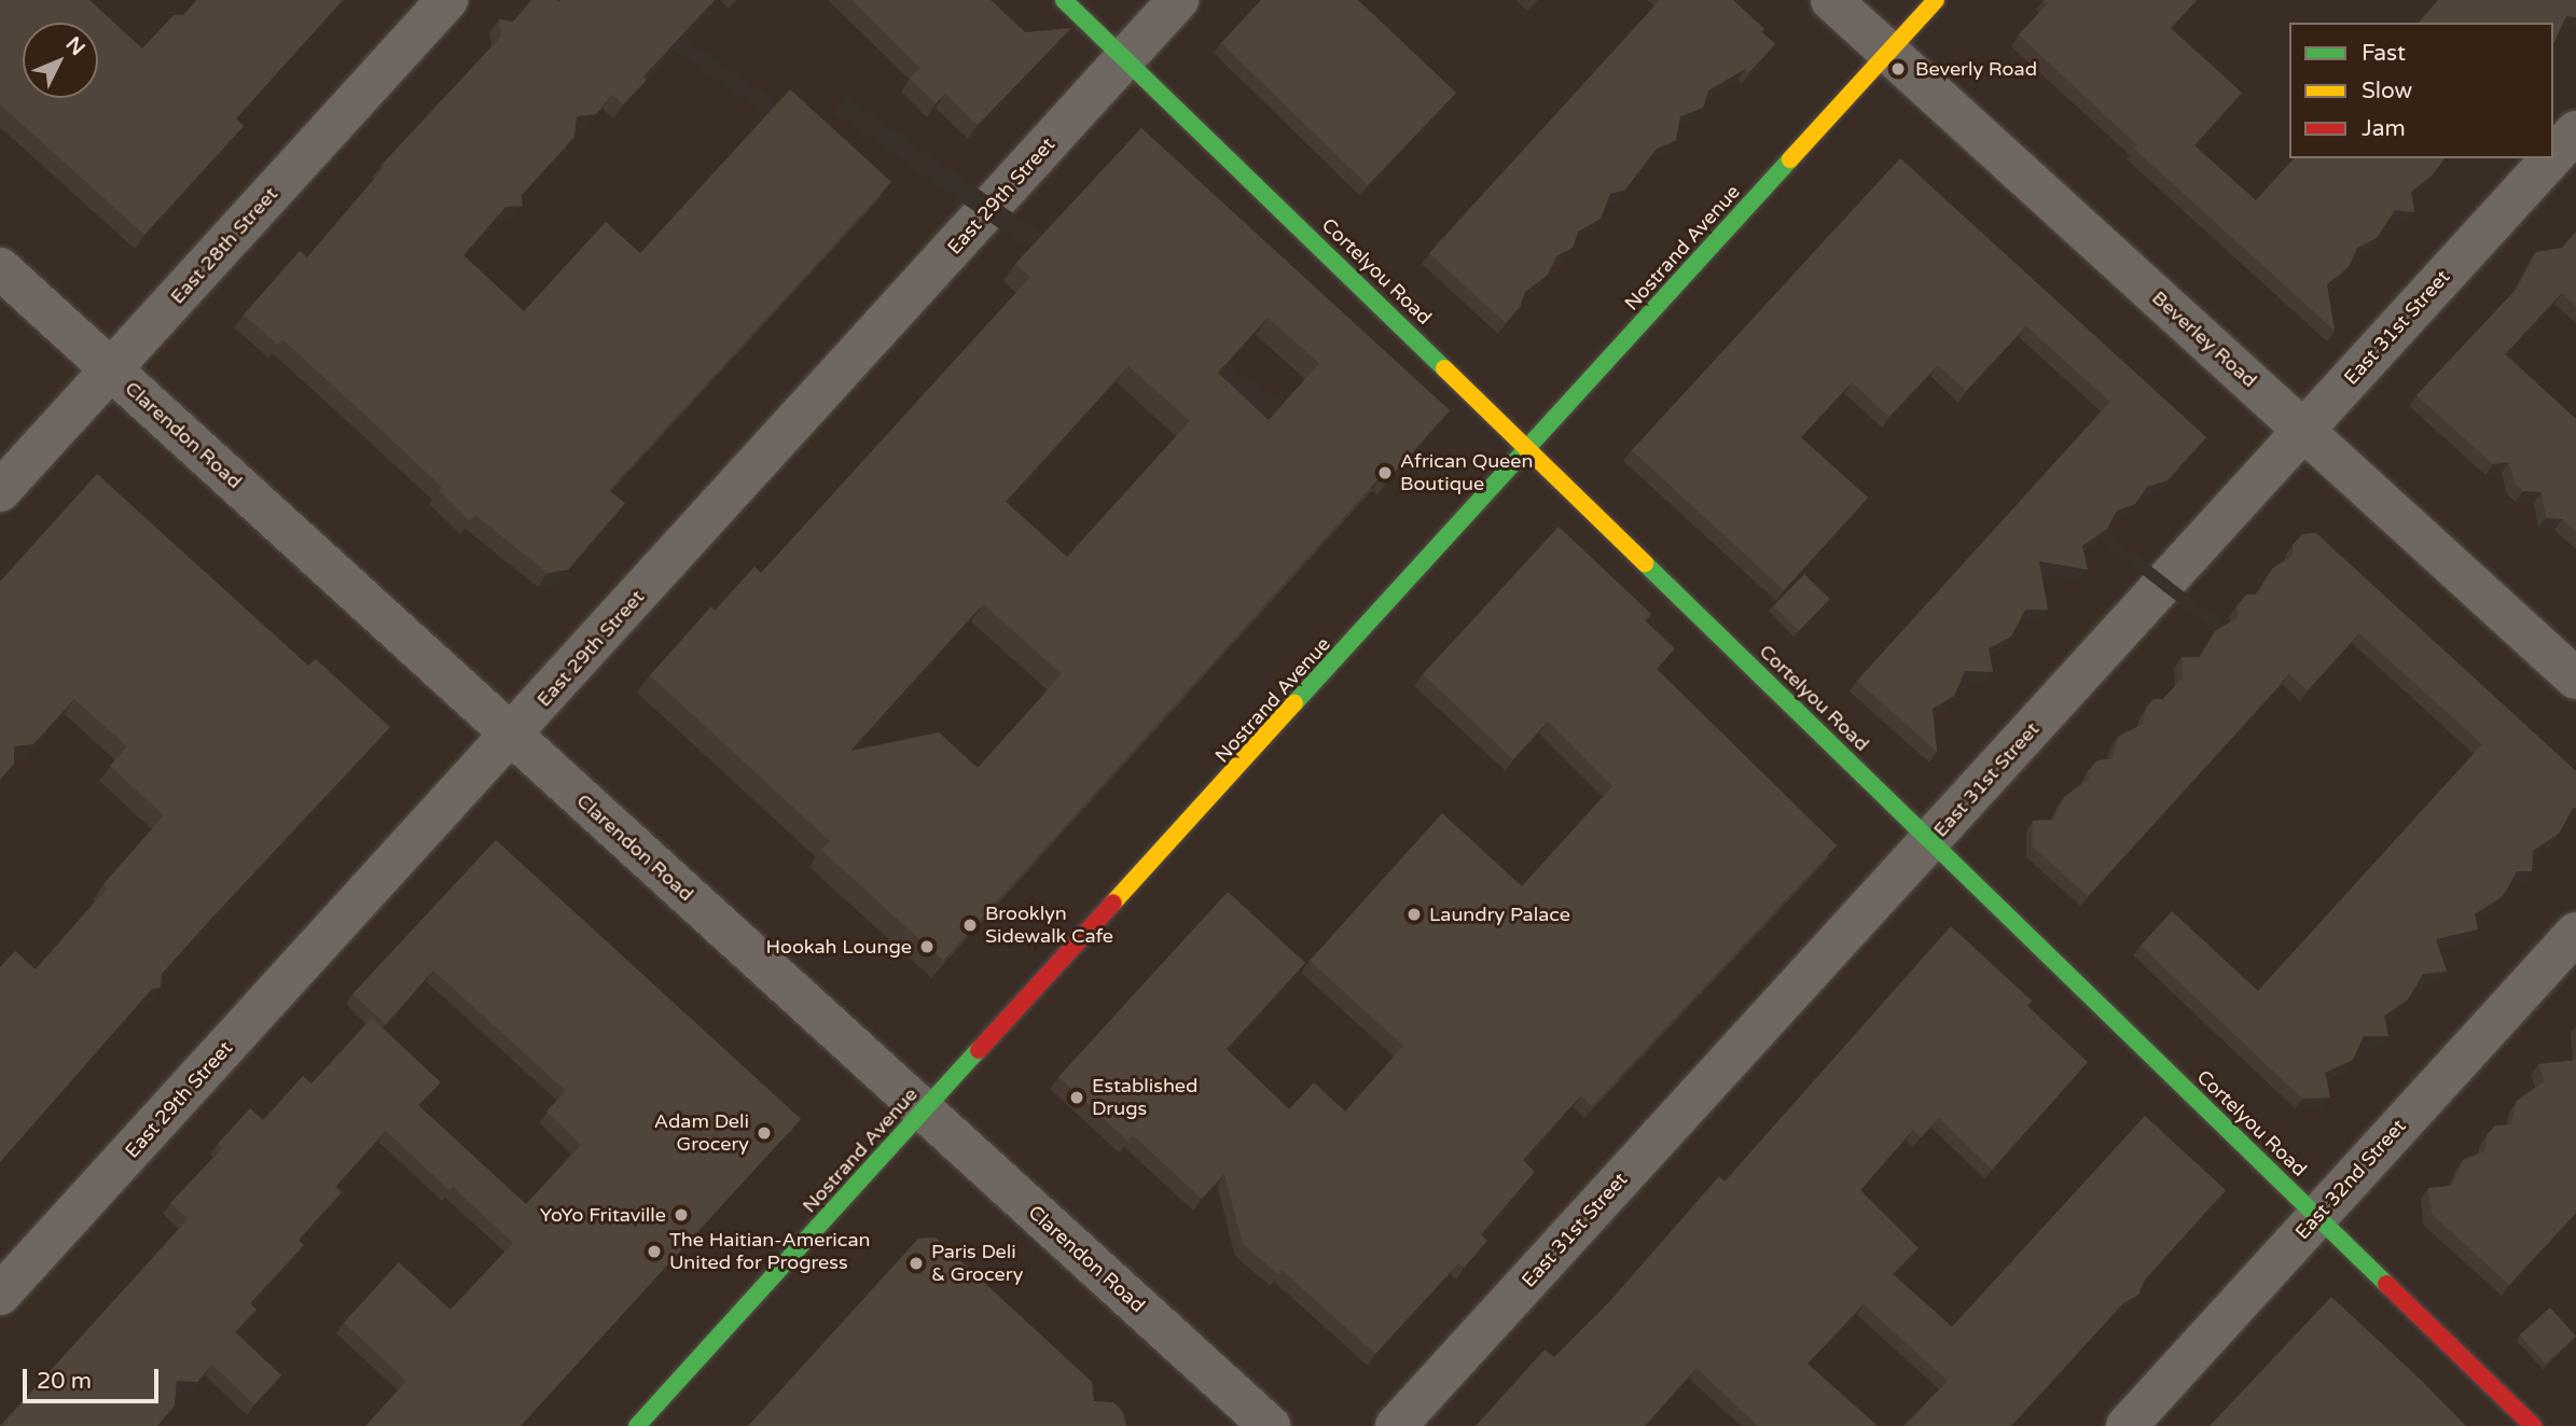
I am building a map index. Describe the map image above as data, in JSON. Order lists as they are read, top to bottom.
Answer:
{
  "streets": {
    "street": [
      "East 29th Street",
      "East 28th Street",
      "Nostrand Avenue",
      "Cortelyou Road",
      "East 31st Street",
      "Beverley Road",
      "Clarendon Road",
      "East 32nd Street"
    ]
  },
  "crossings": [
    ["East 29th Street", "Cortelyou Road"],
    ["East 29th Street", "Clarendon Road"],
    ["East 28th Street", "Clarendon Road"],
    ["Nostrand Avenue", "Cortelyou Road"],
    ["Nostrand Avenue", "Beverley Road"],
    ["Nostrand Avenue", "Clarendon Road"],
    ["Cortelyou Road", "East 31st Street"],
    ["Cortelyou Road", "East 32nd Street"],
    ["East 31st Street", "Beverley Road"]
  ],
  "places": [
    "Beverly Road",
    "African Queen Boutique",
    "Laundry Palace",
    "Brooklyn Sidewalk Cafe",
    "Hookah Lounge",
    "Established Drugs",
    "Adam Deli Grocery",
    "YoYo Fritaville",
    "The Haitian-American United for Progress",
    "Paris Deli & Grocery"
  ],
  "legend": ["Fast", "Slow", "Jam"],
  "scale_bar": "20 m",
  "north": "top right"
}
